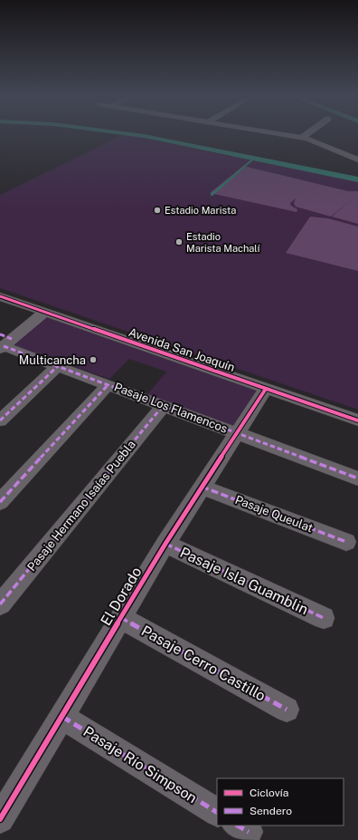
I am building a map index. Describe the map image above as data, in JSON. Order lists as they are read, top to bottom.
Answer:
{
  "streets": {
    "street": [
      "Avenida San Joaquín",
      "Pasaje Los Flamencos",
      "Pasaje Hermano Isaías Puebla",
      "Pasaje Queulat",
      "Pasaje Isla Guamblin",
      "El Dorado",
      "Pasaje Cerro Castillo",
      "Pasaje Río Simpson"
    ]
  },
  "crossings": [
    ["Avenida San Joaquín", "El Dorado"],
    ["Pasaje Los Flamencos", "Pasaje Hermano Isaías Puebla"],
    ["Pasaje Los Flamencos", "El Dorado"],
    ["Pasaje Queulat", "El Dorado"],
    ["Pasaje Isla Guamblin", "El Dorado"],
    ["El Dorado", "Pasaje Cerro Castillo"],
    ["El Dorado", "Pasaje Río Simpson"]
  ],
  "places": ["Estadio Marista", "Estadio Marista Machalí", "Multicancha"],
  "legend": ["Ciclovía", "Sendero"]
}
